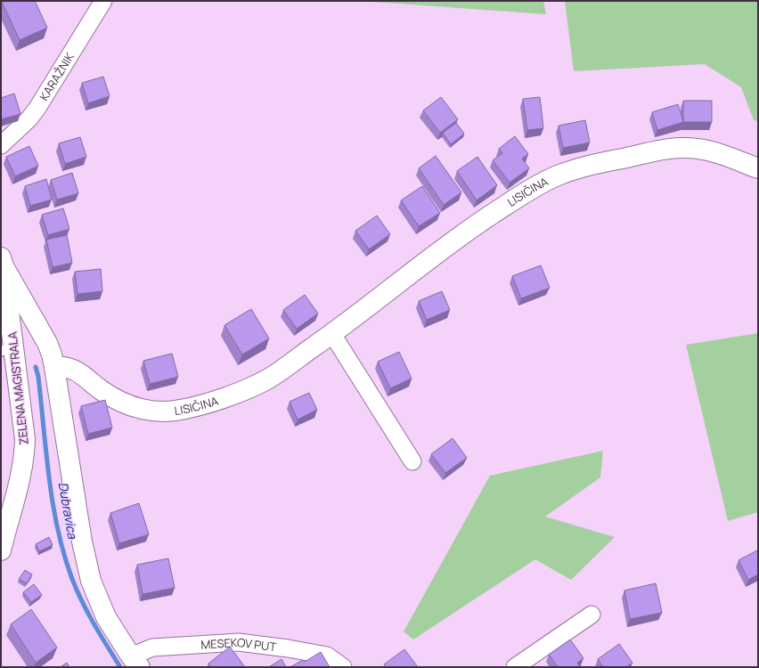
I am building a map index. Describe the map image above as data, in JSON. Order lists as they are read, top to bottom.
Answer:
{
  "streets": {
    "street": [
      "KARAŽNIK",
      "LISIČINA",
      "ZELENA MAGISTRALA",
      "MESEKOV PUT"
    ]
  },
  "water": ["Dubravica"]
}
